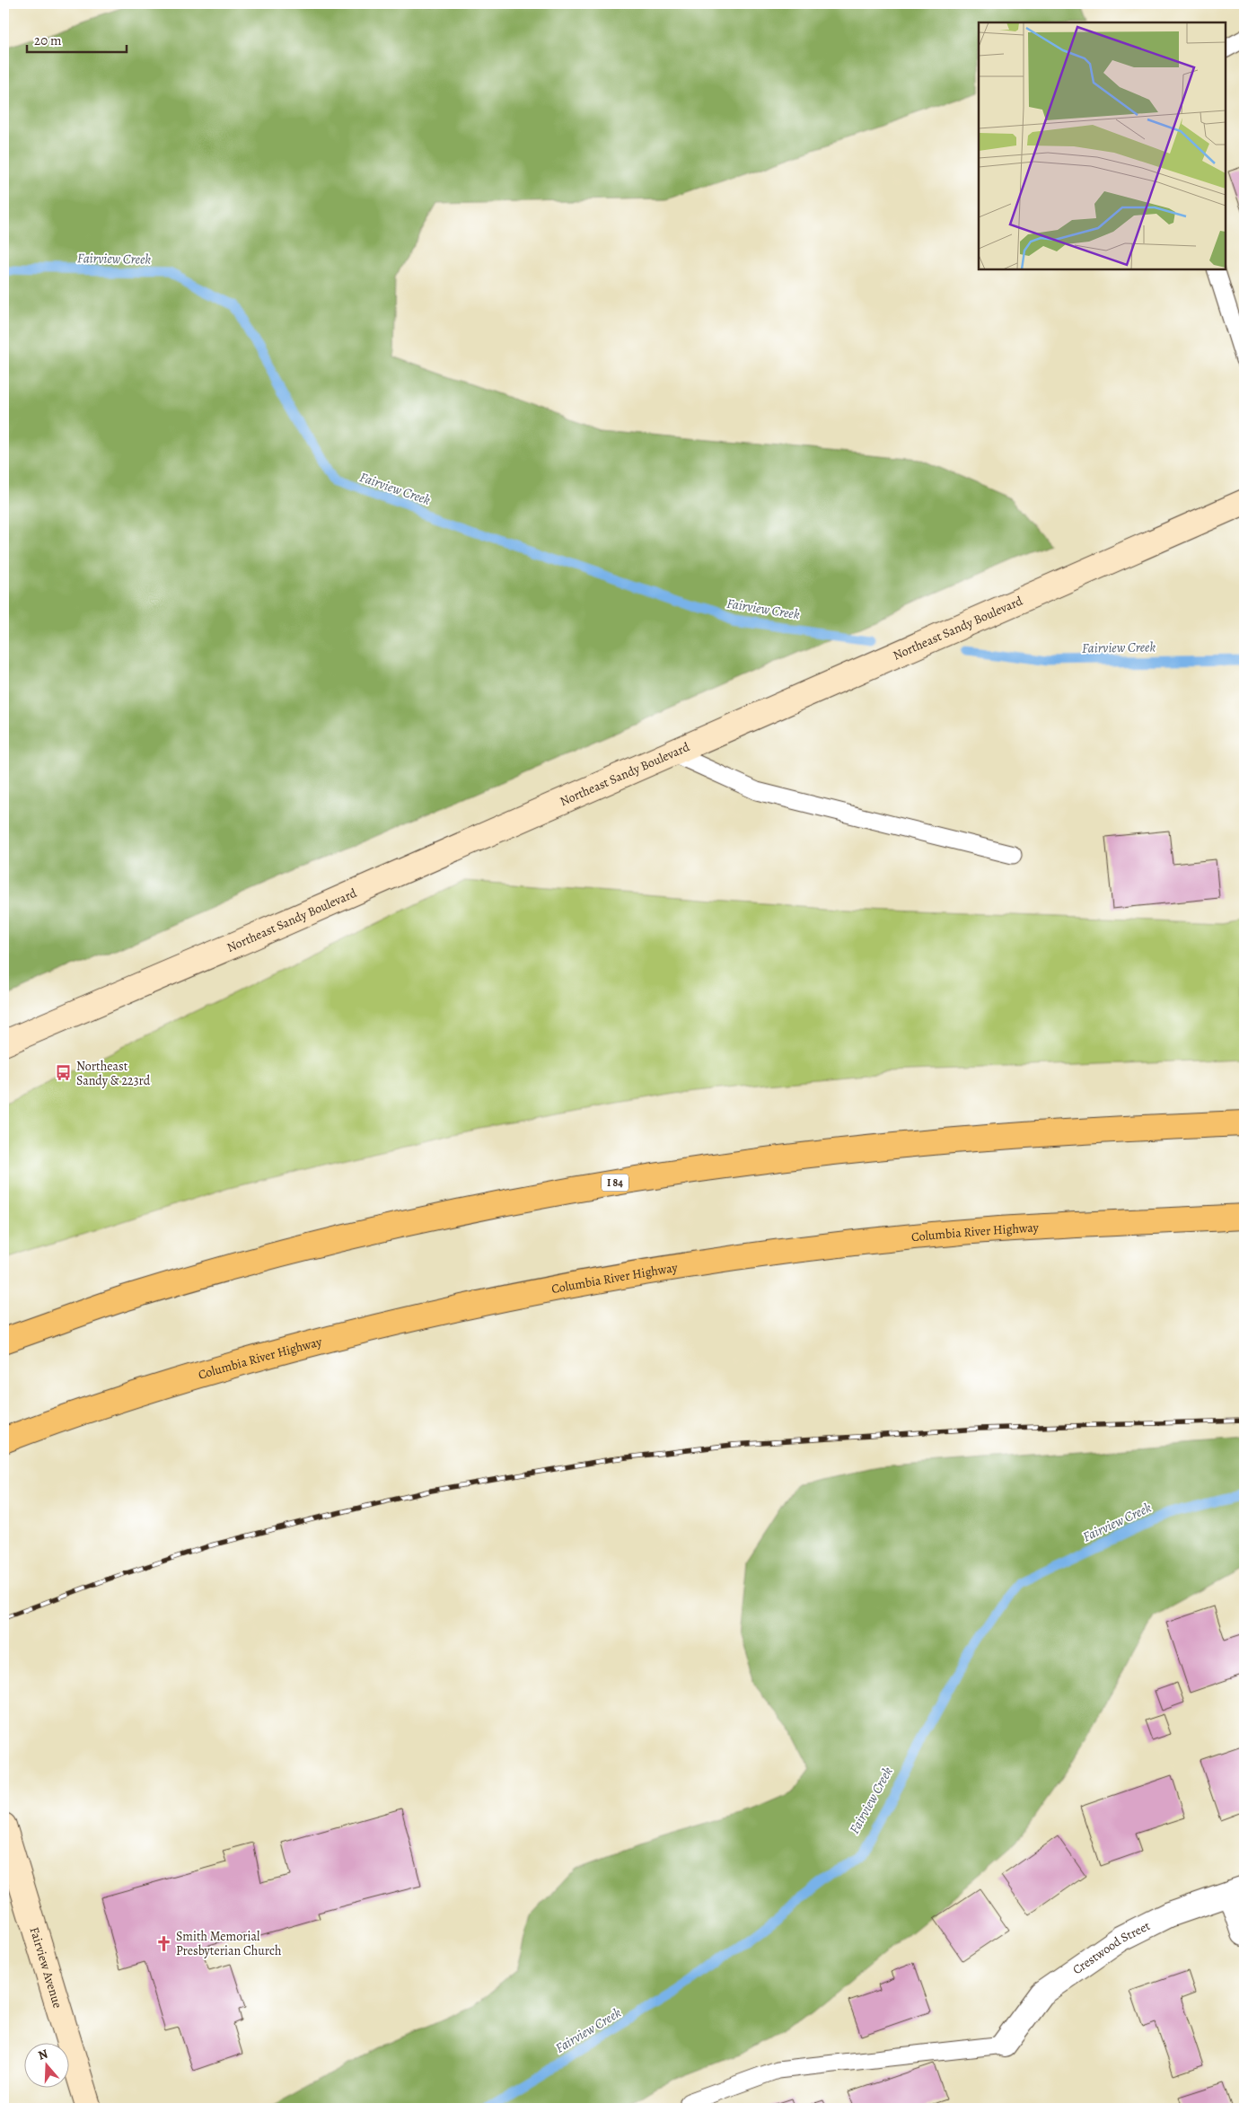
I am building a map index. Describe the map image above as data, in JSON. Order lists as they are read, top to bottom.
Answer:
{
  "streets": {
    "highway": ["I 84", "Columbia River Highway"],
    "main road": ["Northeast Sandy Boulevard", "Fairview Avenue"],
    "street": ["Crestwood Street"]
  },
  "water": ["Fairview Creek"],
  "places": {
    "bus stop": ["Northeast Sandy & 223rd"],
    "church": ["Smith Memorial Presbyterian Church"]
  },
  "scale_bar": "20 m",
  "north": "top"
}
